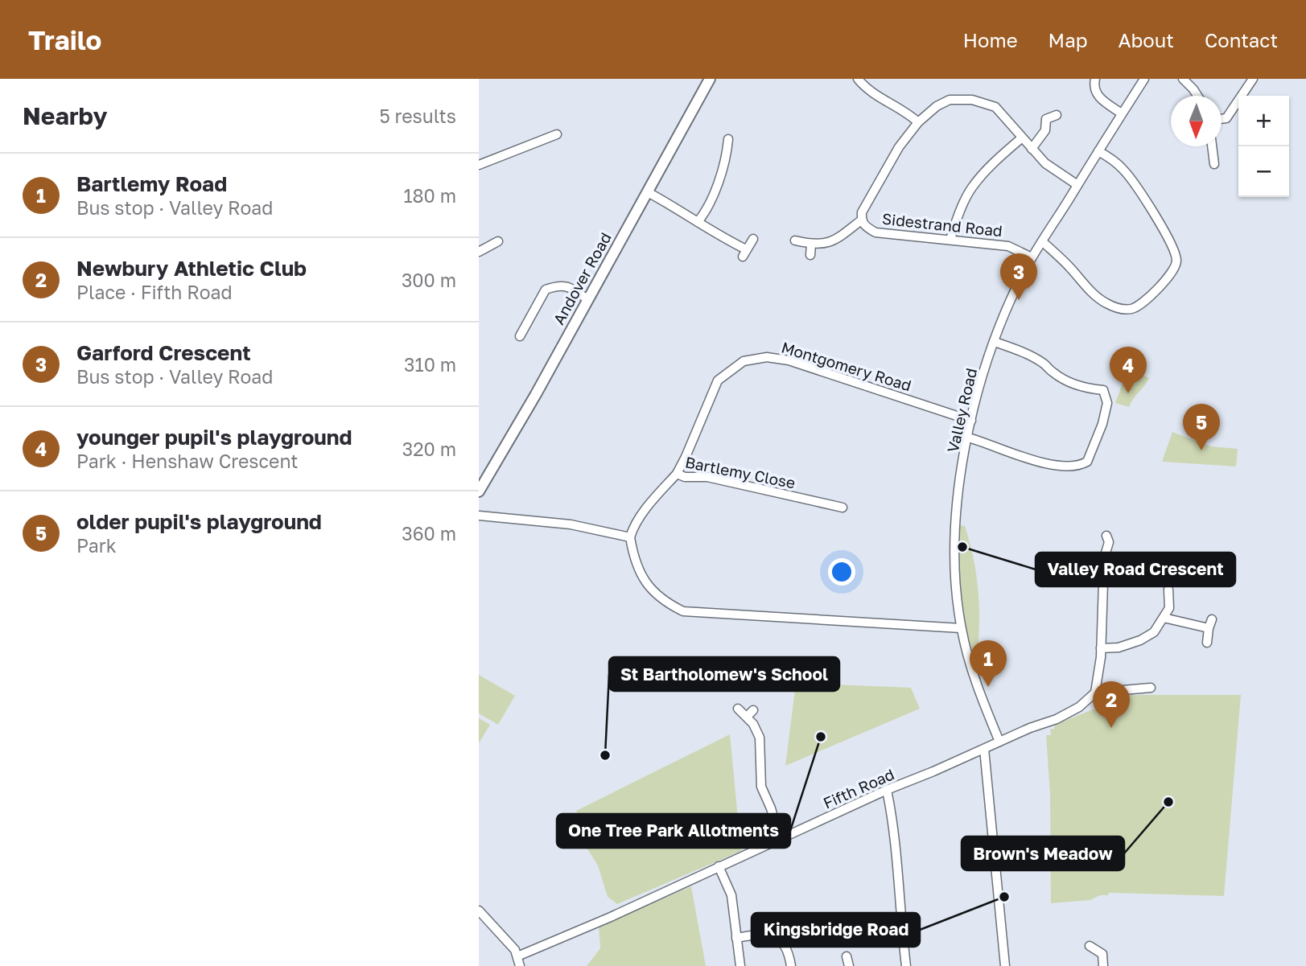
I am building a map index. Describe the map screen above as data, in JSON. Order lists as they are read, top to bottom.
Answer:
{
  "streets": {
    "main road": ["Andover Road"],
    "street": [
      "Sidestrand Road",
      "Montgomery Road",
      "Valley Road",
      "Bartlemy Close",
      "Fifth Road"
    ]
  },
  "crossings": [
    ["Sidestrand Road", "Valley Road"],
    ["Montgomery Road", "Valley Road"],
    ["Montgomery Road", "Bartlemy Close"],
    ["Valley Road", "Fifth Road"]
  ],
  "places": [
    "Valley Road Crescent",
    "One Tree Park Allotments",
    "St Bartholomew's School",
    "Brown's Meadow",
    "Kingsbridge Road"
  ],
  "north": "bottom",
  "page": {
    "header": "Trailo",
    "nav": [
      "Home",
      "Map",
      "About",
      "Contact"
    ],
    "heading": ["Nearby", "5 results"],
    "map_buttons": ["+", "−"],
    "list": [
      {
        "mark": "1",
        "name": "Bartlemy Road",
        "note": "Bus stop · Valley Road",
        "value": "180 m"
      },
      {
        "mark": "2",
        "name": "Newbury Athletic Club",
        "note": "Place · Fifth Road",
        "value": "300 m"
      },
      {
        "mark": "3",
        "name": "Garford Crescent",
        "note": "Bus stop · Valley Road",
        "value": "310 m"
      },
      {
        "mark": "4",
        "name": "younger pupil's playground",
        "note": "Park · Henshaw Crescent",
        "value": "320 m"
      },
      {
        "mark": "5",
        "name": "older pupil's playground",
        "note": "Park",
        "value": "360 m"
      }
    ],
    "pins": [
      "3",
      "4",
      "5",
      "1",
      "2"
    ]
  }
}
